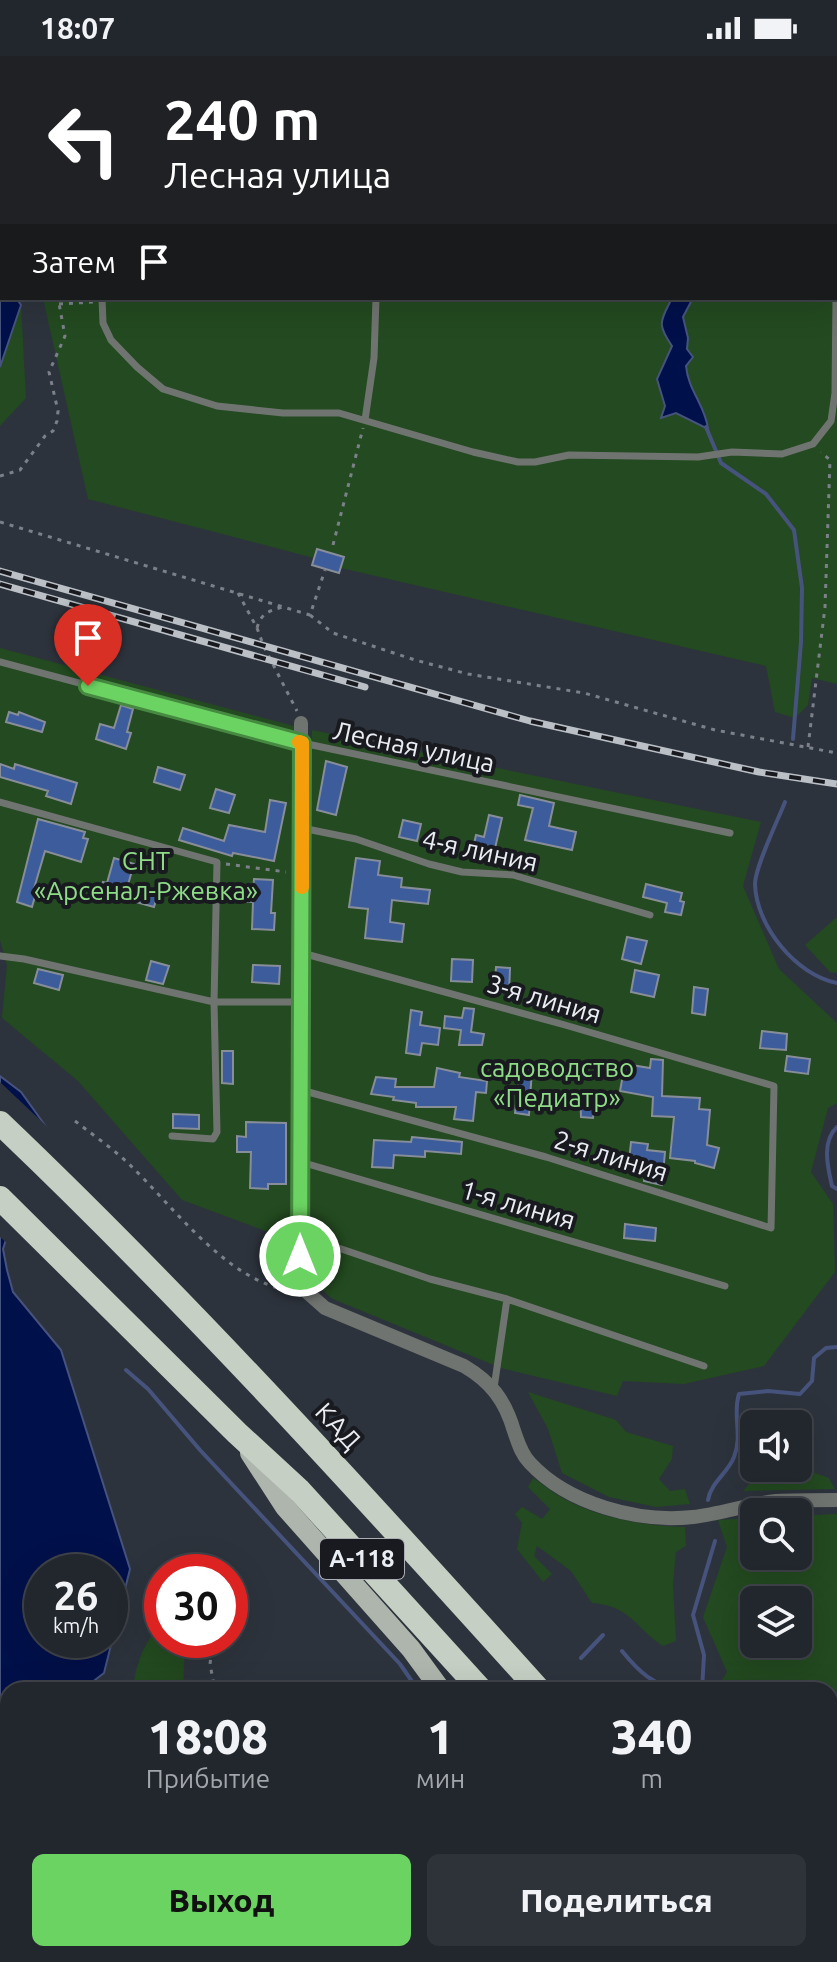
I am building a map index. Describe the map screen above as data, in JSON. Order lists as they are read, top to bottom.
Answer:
{
  "streets": {
    "highway": ["КАД", "А-118"],
    "lane": [
      "Лесная улица",
      "4-я линия",
      "3-я линия",
      "2-я линия",
      "1-я линия"
    ]
  },
  "crossings": [
    ["3-я линия", "2-я линия"]
  ],
  "parks": ["СНТ «Арсенал-Ржевка»", "садоводство «Педиатр»"],
  "page": {
    "status": "18:07",
    "turn": ["240 m", "Лесная улица"],
    "then": "Затем",
    "speed": "26 km/h",
    "limit": "30",
    "eta": [
      "18:08",
      "Прибытие",
      "1",
      "мин",
      "340",
      "m"
    ],
    "buttons": ["Выход", "Поделиться"]
  }
}
